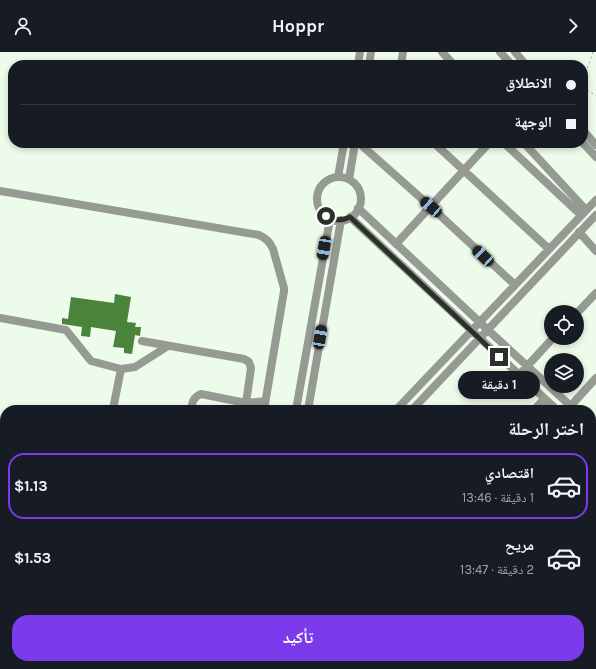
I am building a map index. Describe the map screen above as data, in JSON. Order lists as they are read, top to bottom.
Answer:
{
  "page": {
    "header": "Hoppr",
    "banner": ["الانطلاق", "الوجهة"],
    "bubble": "1 دقيقة",
    "heading": "اختر الرحلة",
    "list": [
      {
        "name": "اقتصادي",
        "note": "1 دقيقة · 13:46",
        "value": "$1.13"
      },
      {
        "name": "مريح",
        "note": "2 دقيقة · 13:47",
        "value": "$1.53"
      }
    ],
    "buttons": "تأكيد"
  }
}
